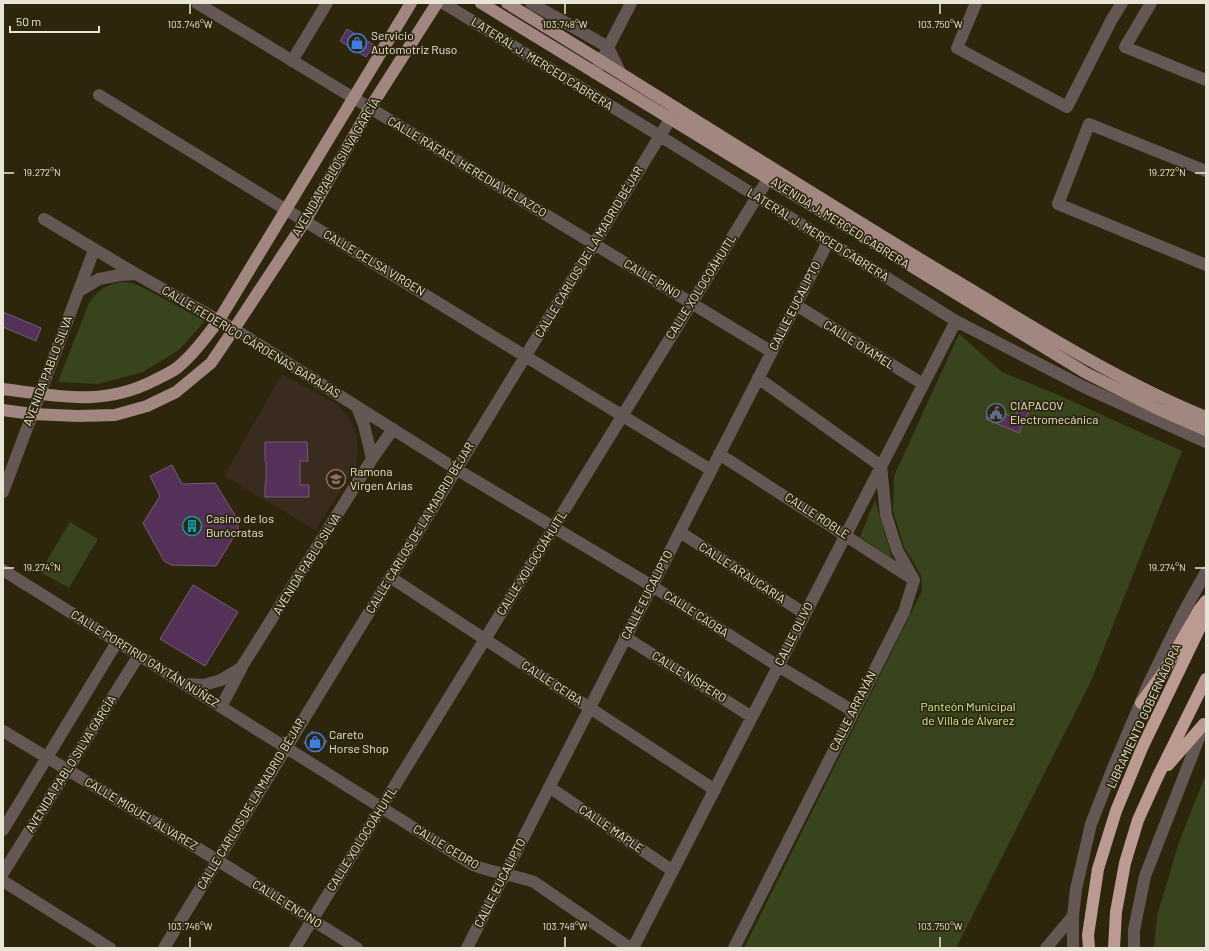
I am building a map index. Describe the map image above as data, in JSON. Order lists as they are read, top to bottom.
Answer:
{
  "streets": {
    "highway": ["LIBRAMIENTO GOBERNADORA"],
    "main road": ["AVENIDA PABLO SILVA GARCÍA", "AVENIDA J. MERCED CABRERA"],
    "street": [
      "LATERAL J. MERCED CABRERA",
      "CALLE RAFAÉL HEREDIA VELAZCO",
      "CALLE CARLOS DE LA MADRID BÉJAR",
      "CALLE CELSA VIRGEN",
      "CALLE PINO",
      "CALLE XOLOCOÁHUITL",
      "CALLE EUCALIPTO",
      "CALLE FEDERICO CÁRDENAS BARAJAS",
      "CALLE OYAMEL",
      "AVENIDA PABLO SILVA",
      "CALLE ROBLE",
      "CALLE ARAUCARIA",
      "CALLE CAOBA",
      "CALLE OLIVO",
      "CALLE PORFIRIO GAYTÁN NÚÑEZ",
      "CALLE NÍSPERO",
      "CALLE CEIBA",
      "CALLE ARRAYÁN",
      "CALLE MIGUEL ÁLVAREZ",
      "CALLE MAPLE",
      "CALLE CEDRO",
      "CALLE ENCINO"
    ]
  },
  "crossings": [
    ["LATERAL J. MERCED CABRERA", "CALLE CARLOS DE LA MADRID BÉJAR"],
    ["LATERAL J. MERCED CABRERA", "CALLE XOLOCOÁHUITL"],
    ["LATERAL J. MERCED CABRERA", "CALLE EUCALIPTO"],
    ["LATERAL J. MERCED CABRERA", "CALLE OLIVO"],
    ["AVENIDA PABLO SILVA GARCÍA", "CALLE RAFAÉL HEREDIA VELAZCO"],
    ["AVENIDA PABLO SILVA GARCÍA", "CALLE CELSA VIRGEN"],
    ["AVENIDA PABLO SILVA GARCÍA", "CALLE FEDERICO CÁRDENAS BARAJAS"],
    ["AVENIDA PABLO SILVA GARCÍA", "AVENIDA PABLO SILVA"],
    ["AVENIDA PABLO SILVA GARCÍA", "CALLE PORFIRIO GAYTÁN NÚÑEZ"],
    ["AVENIDA PABLO SILVA GARCÍA", "CALLE MIGUEL ÁLVAREZ"],
    ["CALLE RAFAÉL HEREDIA VELAZCO", "CALLE CARLOS DE LA MADRID BÉJAR"],
    ["CALLE RAFAÉL HEREDIA VELAZCO", "CALLE PINO"],
    ["AVENIDA J. MERCED CABRERA", "CALLE CARLOS DE LA MADRID BÉJAR"],
    ["AVENIDA J. MERCED CABRERA", "CALLE XOLOCOÁHUITL"],
    ["CALLE CARLOS DE LA MADRID BÉJAR", "CALLE CELSA VIRGEN"],
    ["CALLE CARLOS DE LA MADRID BÉJAR", "CALLE PINO"],
    ["CALLE CARLOS DE LA MADRID BÉJAR", "CALLE FEDERICO CÁRDENAS BARAJAS"],
    ["CALLE CARLOS DE LA MADRID BÉJAR", "CALLE CAOBA"],
    ["CALLE CARLOS DE LA MADRID BÉJAR", "CALLE PORFIRIO GAYTÁN NÚÑEZ"],
    ["CALLE CARLOS DE LA MADRID BÉJAR", "CALLE CEIBA"],
    ["CALLE CARLOS DE LA MADRID BÉJAR", "CALLE MIGUEL ÁLVAREZ"],
    ["CALLE CARLOS DE LA MADRID BÉJAR", "CALLE CEDRO"],
    ["CALLE CARLOS DE LA MADRID BÉJAR", "CALLE ENCINO"],
    ["CALLE PINO", "CALLE XOLOCOÁHUITL"],
    ["CALLE PINO", "CALLE EUCALIPTO"],
    ["CALLE XOLOCOÁHUITL", "CALLE CAOBA"],
    ["CALLE XOLOCOÁHUITL", "CALLE CEIBA"],
    ["CALLE XOLOCOÁHUITL", "CALLE CEDRO"],
    ["CALLE XOLOCOÁHUITL", "CALLE ENCINO"],
    ["CALLE EUCALIPTO", "CALLE OYAMEL"],
    ["CALLE EUCALIPTO", "CALLE ROBLE"],
    ["CALLE EUCALIPTO", "CALLE ARAUCARIA"],
    ["CALLE EUCALIPTO", "CALLE CAOBA"],
    ["CALLE EUCALIPTO", "CALLE NÍSPERO"],
    ["CALLE EUCALIPTO", "CALLE CEIBA"],
    ["CALLE EUCALIPTO", "CALLE MAPLE"],
    ["CALLE EUCALIPTO", "CALLE CEDRO"],
    ["CALLE FEDERICO CÁRDENAS BARAJAS", "AVENIDA PABLO SILVA"],
    ["CALLE FEDERICO CÁRDENAS BARAJAS", "CALLE CAOBA"],
    ["CALLE OYAMEL", "CALLE OLIVO"],
    ["AVENIDA PABLO SILVA", "CALLE PORFIRIO GAYTÁN NÚÑEZ"],
    ["CALLE ROBLE", "CALLE OLIVO"],
    ["CALLE ROBLE", "CALLE ARRAYÁN"],
    ["CALLE ARAUCARIA", "CALLE OLIVO"],
    ["CALLE CAOBA", "CALLE OLIVO"],
    ["CALLE CAOBA", "CALLE ARRAYÁN"],
    ["CALLE OLIVO", "CALLE NÍSPERO"],
    ["CALLE OLIVO", "CALLE CEIBA"],
    ["CALLE OLIVO", "CALLE MAPLE"],
    ["CALLE OLIVO", "CALLE CEDRO"],
    ["CALLE PORFIRIO GAYTÁN NÚÑEZ", "CALLE CEDRO"],
    ["CALLE MIGUEL ÁLVAREZ", "CALLE ENCINO"]
  ],
  "parks": ["Panteón Municipal de Villa de Álvarez"],
  "places": {
    "shop": ["Servicio Automotriz Ruso", "Careto Horse Shop"],
    "public building": ["CIAPACOV Electromecánica"],
    "school or university": ["Ramona Virgen Arias"],
    "building": ["Casino de los Burócratas"]
  },
  "scale_bar": "50 m",
  "coordinates": [
    "103.746°W",
    "103.748°W",
    "103.750°W",
    "19.272°N",
    "19.274°N"
  ]
}
